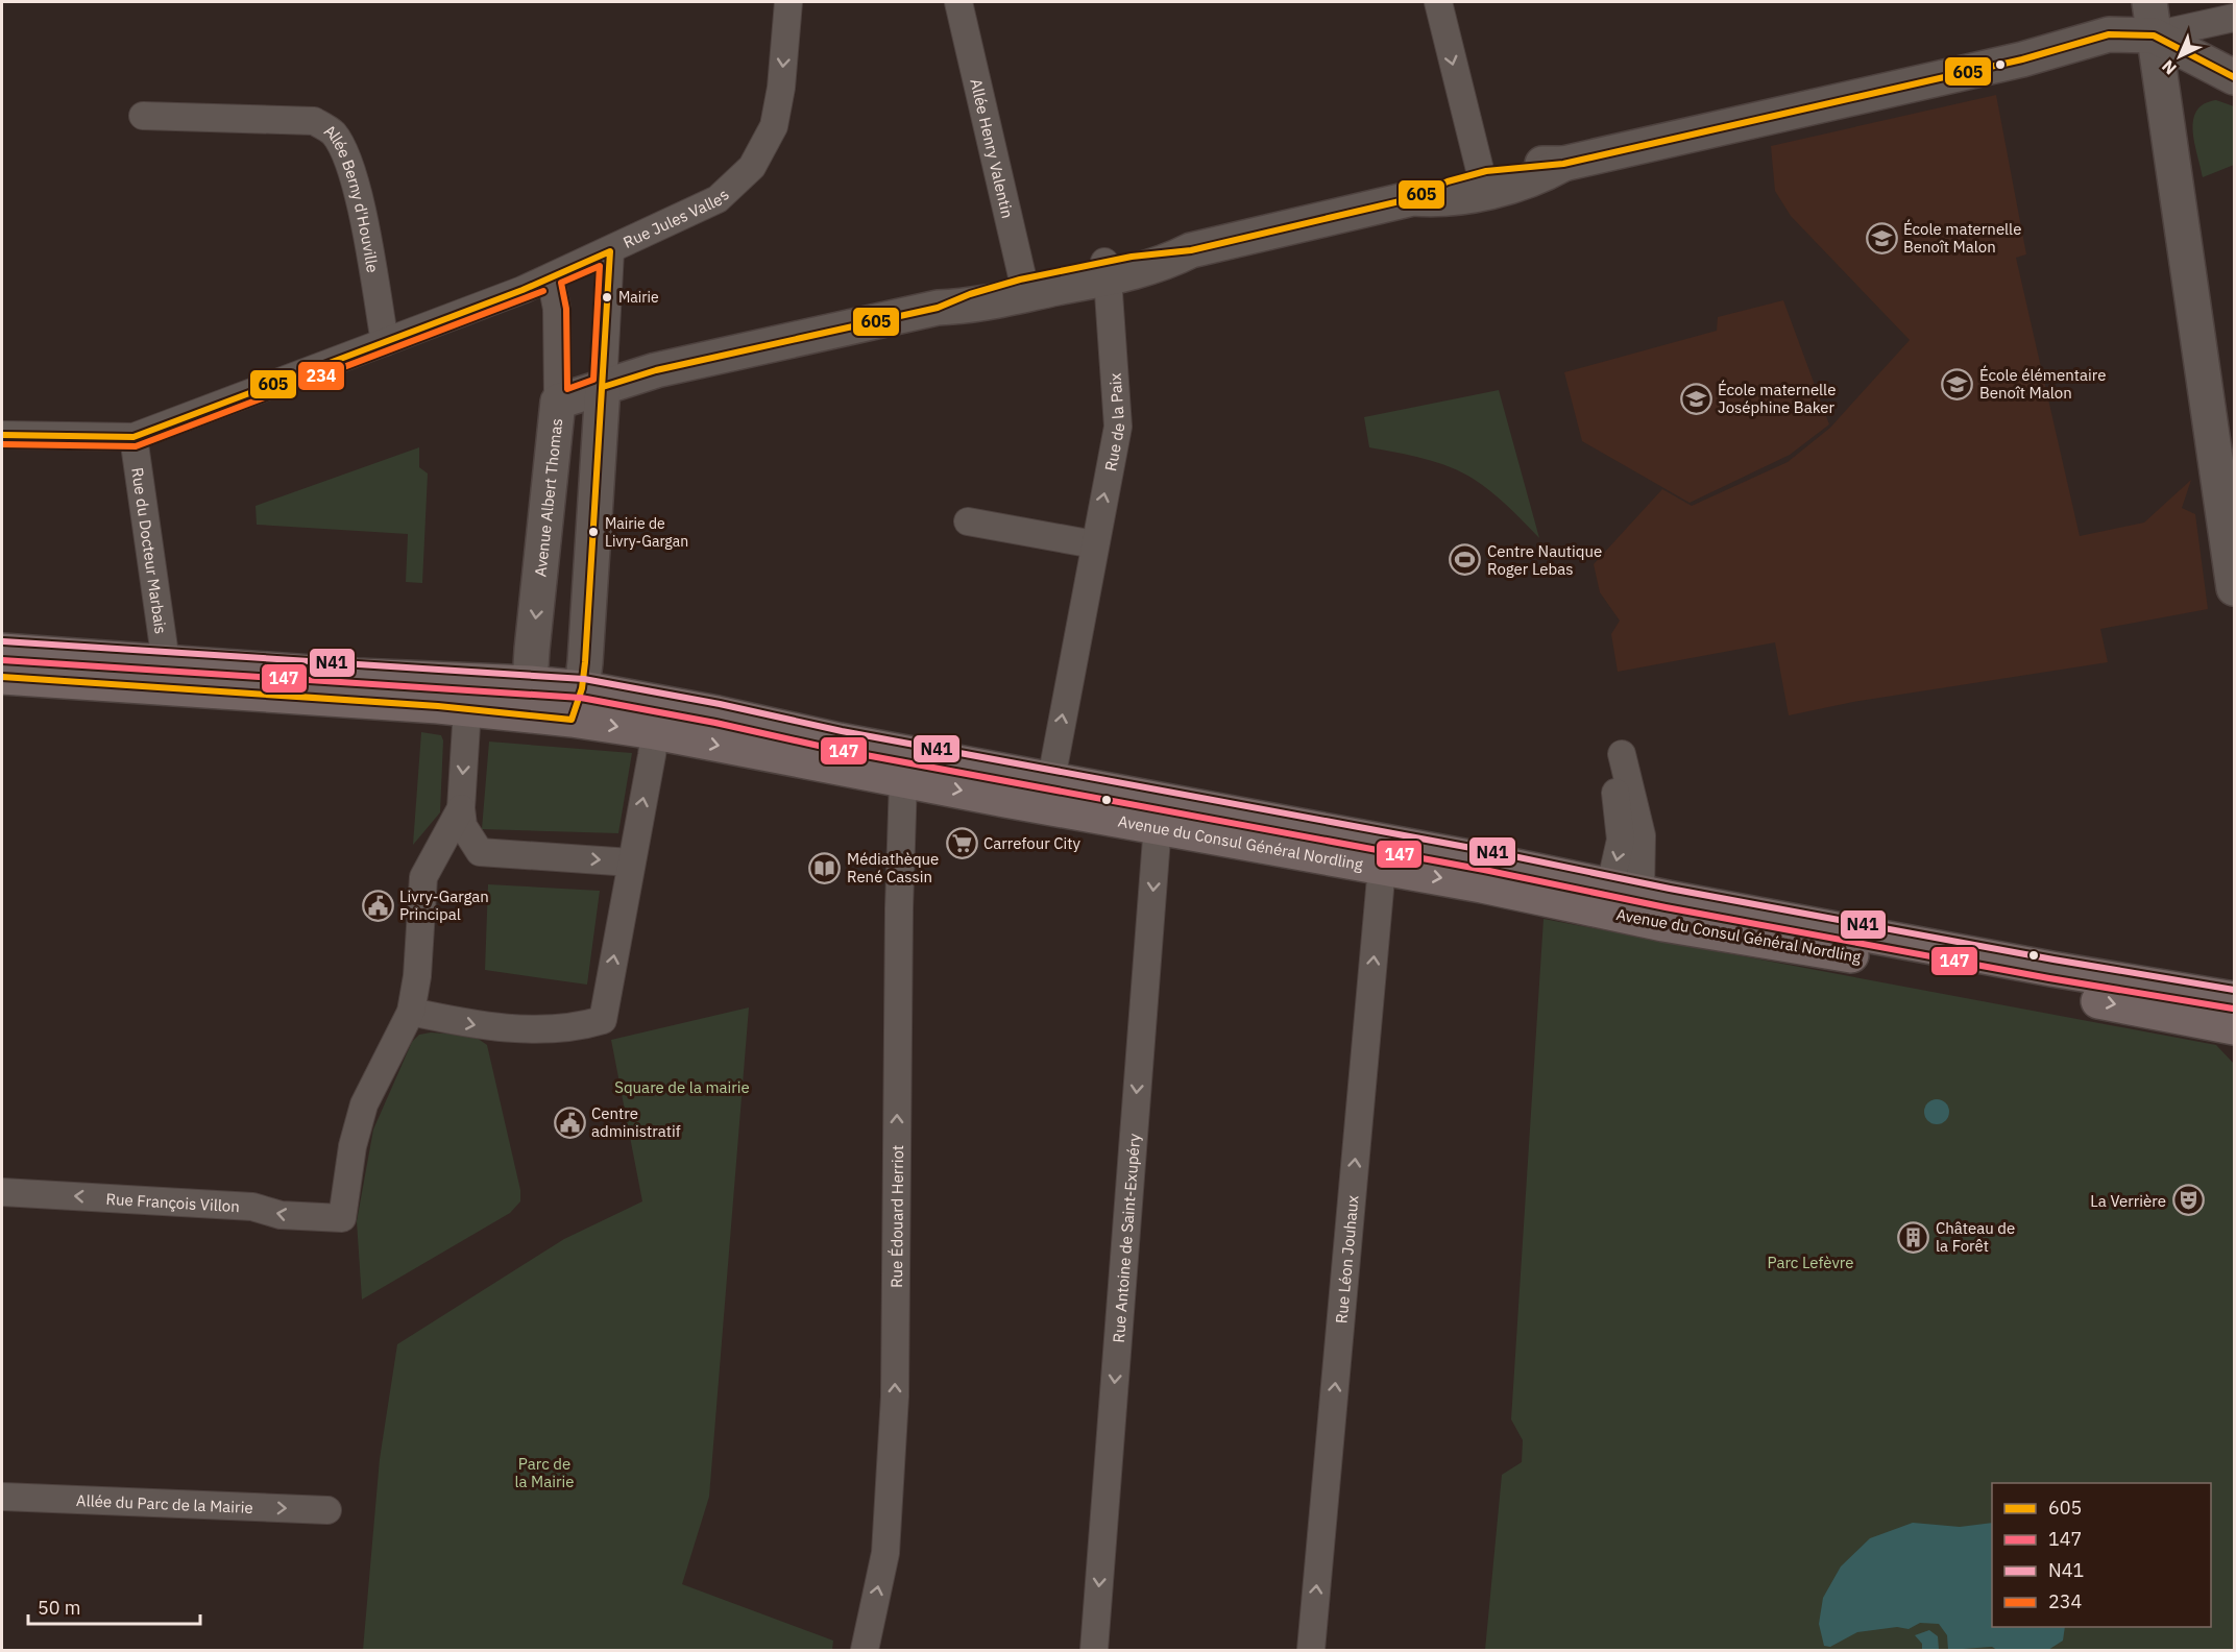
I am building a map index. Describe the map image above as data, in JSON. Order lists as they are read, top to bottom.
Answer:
{
  "streets": {
    "main road": ["Avenue Albert Thomas", "Avenue du Consul Général Nordling"],
    "street": [
      "Allée Henry Valentin",
      "Allée Berny d'Houville",
      "Rue Jules Valles",
      "Rue de la Paix",
      "Rue du Docteur Marbais",
      "Rue François Villon",
      "Rue Édouard Herriot",
      "Rue Antoine de Saint-Exupéry",
      "Rue Léon Jouhaux",
      "Allée du Parc de la Mairie"
    ]
  },
  "crossings": [
    ["Allée Berny d'Houville", "Rue Jules Valles"],
    ["Rue Jules Valles", "Avenue Albert Thomas"],
    ["Rue Jules Valles", "Rue du Docteur Marbais"],
    ["Rue de la Paix", "Avenue du Consul Général Nordling"],
    ["Avenue Albert Thomas", "Avenue du Consul Général Nordling"],
    ["Avenue du Consul Général Nordling", "Rue Édouard Herriot"],
    ["Avenue du Consul Général Nordling", "Rue Antoine de Saint-Exupéry"],
    ["Avenue du Consul Général Nordling", "Rue Léon Jouhaux"]
  ],
  "one_way": [
    "Rue de la Paix",
    "Avenue Albert Thomas",
    "Rue Édouard Herriot",
    "Rue Antoine de Saint-Exupéry",
    "Rue Léon Jouhaux",
    "Allée du Parc de la Mairie"
  ],
  "parks": ["Square de la mairie", "Parc Lefèvre", "Parc de la Mairie"],
  "places": {
    "school or university": ["École maternelle Benoît Malon", "École élémentaire Benoît Malon", "École maternelle Joséphine Baker"],
    "other": ["Mairie", "Mairie de Livry-Gargan"],
    "sports": ["Centre Nautique Roger Lebas"],
    "supermarket": ["Carrefour City"],
    "library": ["Médiathèque René Cassin"],
    "public building": ["Livry-Gargan Principal", "Centre administratif"],
    "theatre": ["La Verrière"],
    "building": ["Château de la Forêt"]
  },
  "lines": [
    "transit line 605",
    "transit line 234",
    "transit line N41",
    "transit line 147"
  ],
  "legend": [
    "605",
    "147",
    "N41",
    "234"
  ],
  "scale_bar": "50 m",
  "north": "bottom left"
}
